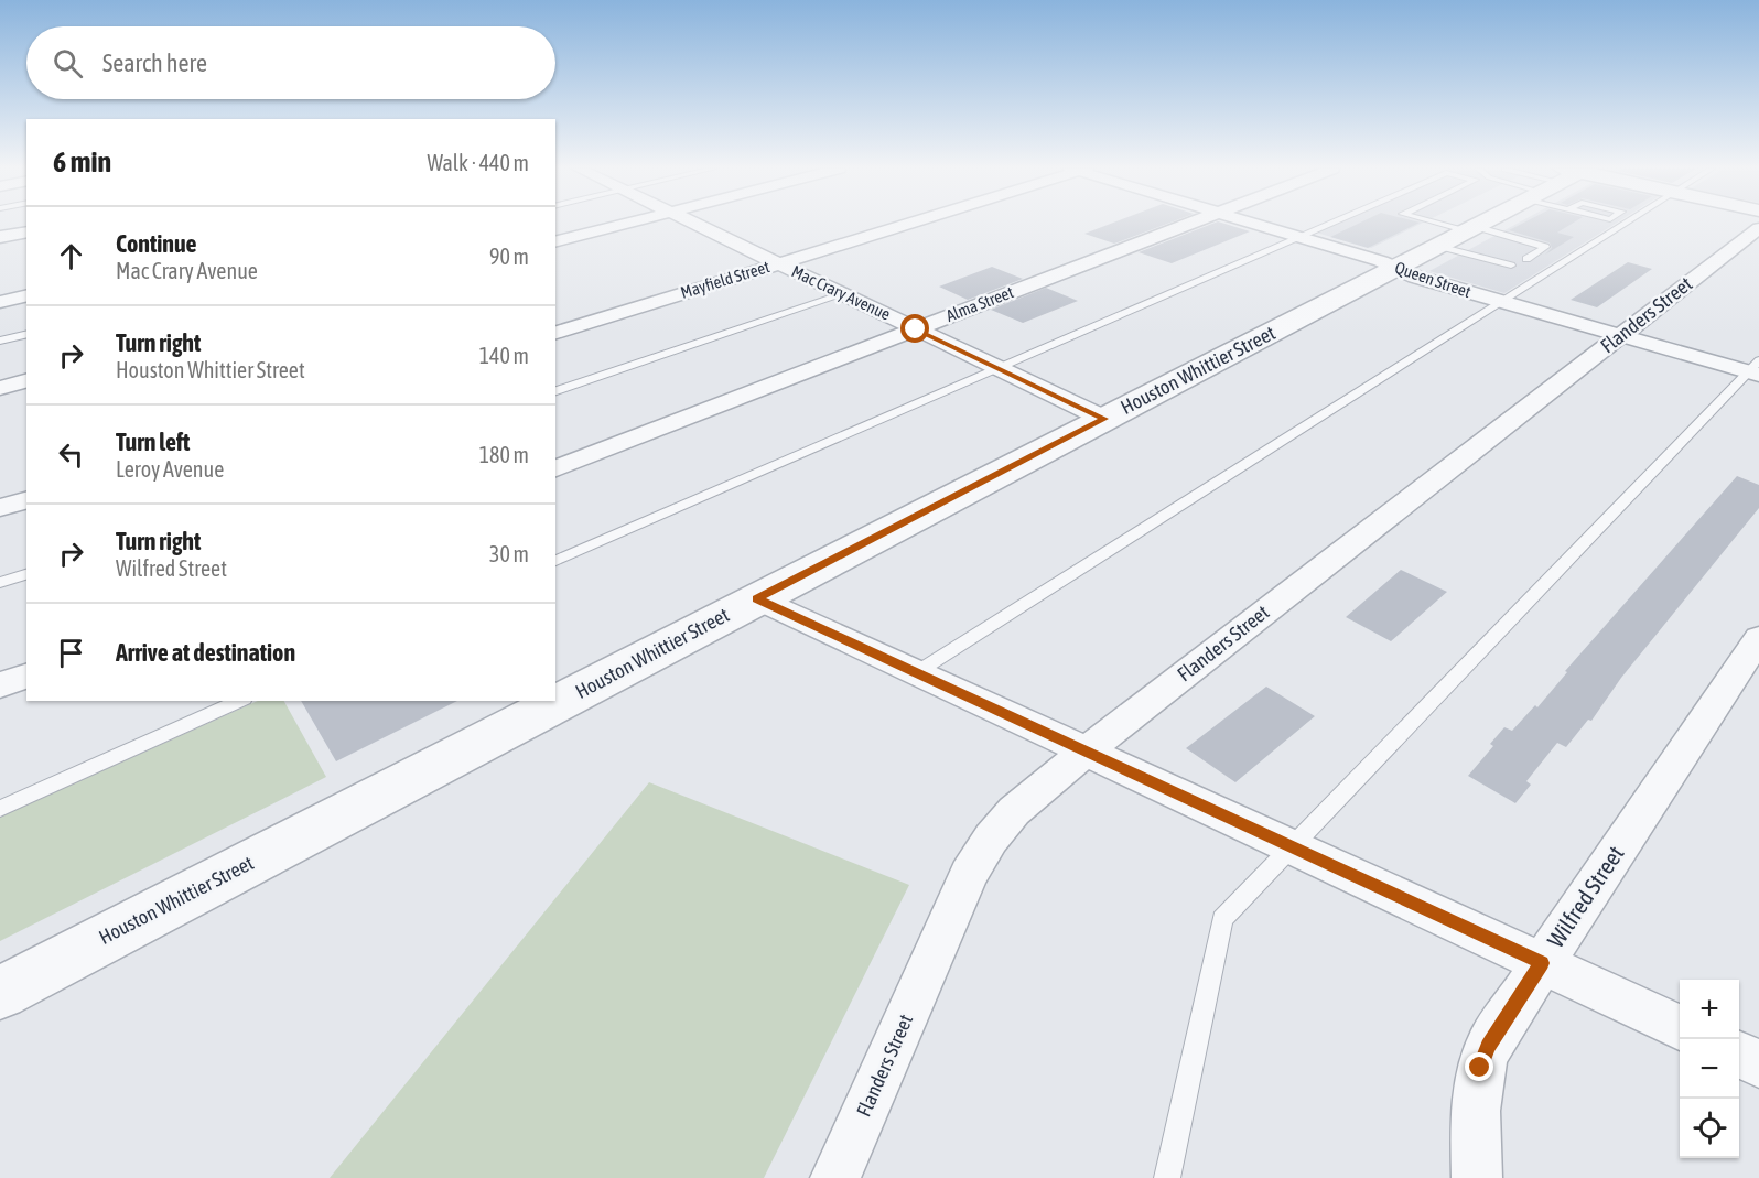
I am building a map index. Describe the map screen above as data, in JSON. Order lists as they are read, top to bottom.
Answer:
{
  "streets": {
    "street": [
      "Mayfield Street",
      "Queen Street",
      "Mac Crary Avenue",
      "Alma Street",
      "Flanders Street",
      "Houston Whittier Street",
      "Wilfred Street"
    ]
  },
  "crossings": [
    ["Mayfield Street", "Mac Crary Avenue"],
    ["Queen Street", "Flanders Street"],
    ["Queen Street", "Houston Whittier Street"],
    ["Mac Crary Avenue", "Alma Street"],
    ["Mac Crary Avenue", "Houston Whittier Street"]
  ],
  "page": {
    "search": "Search here",
    "heading": ["6 min", "Walk · 440 m"],
    "list": [
      ["Continue", "Mac Crary Avenue", "90 m"],
      ["Turn right", "Houston Whittier Street", "140 m"],
      ["Turn left", "Leroy Avenue", "180 m"],
      ["Turn right", "Wilfred Street", "30 m"],
      "Arrive at destination"
    ],
    "map_buttons": ["+", "−"]
  }
}
